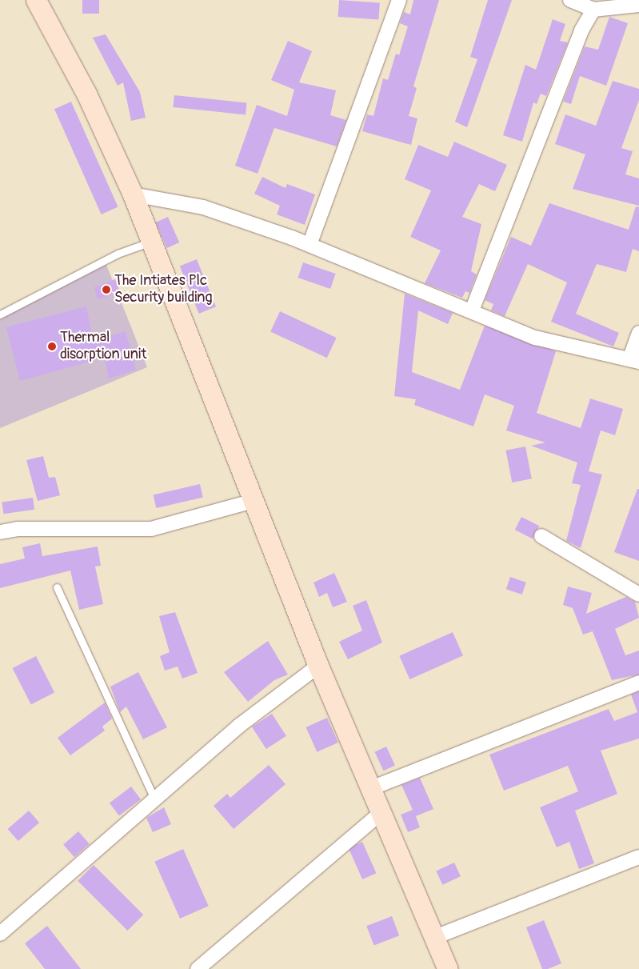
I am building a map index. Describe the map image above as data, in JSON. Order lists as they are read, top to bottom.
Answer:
{
  "places": ["The Intiates Plc Security building", "Thermal disorption unit"]
}
